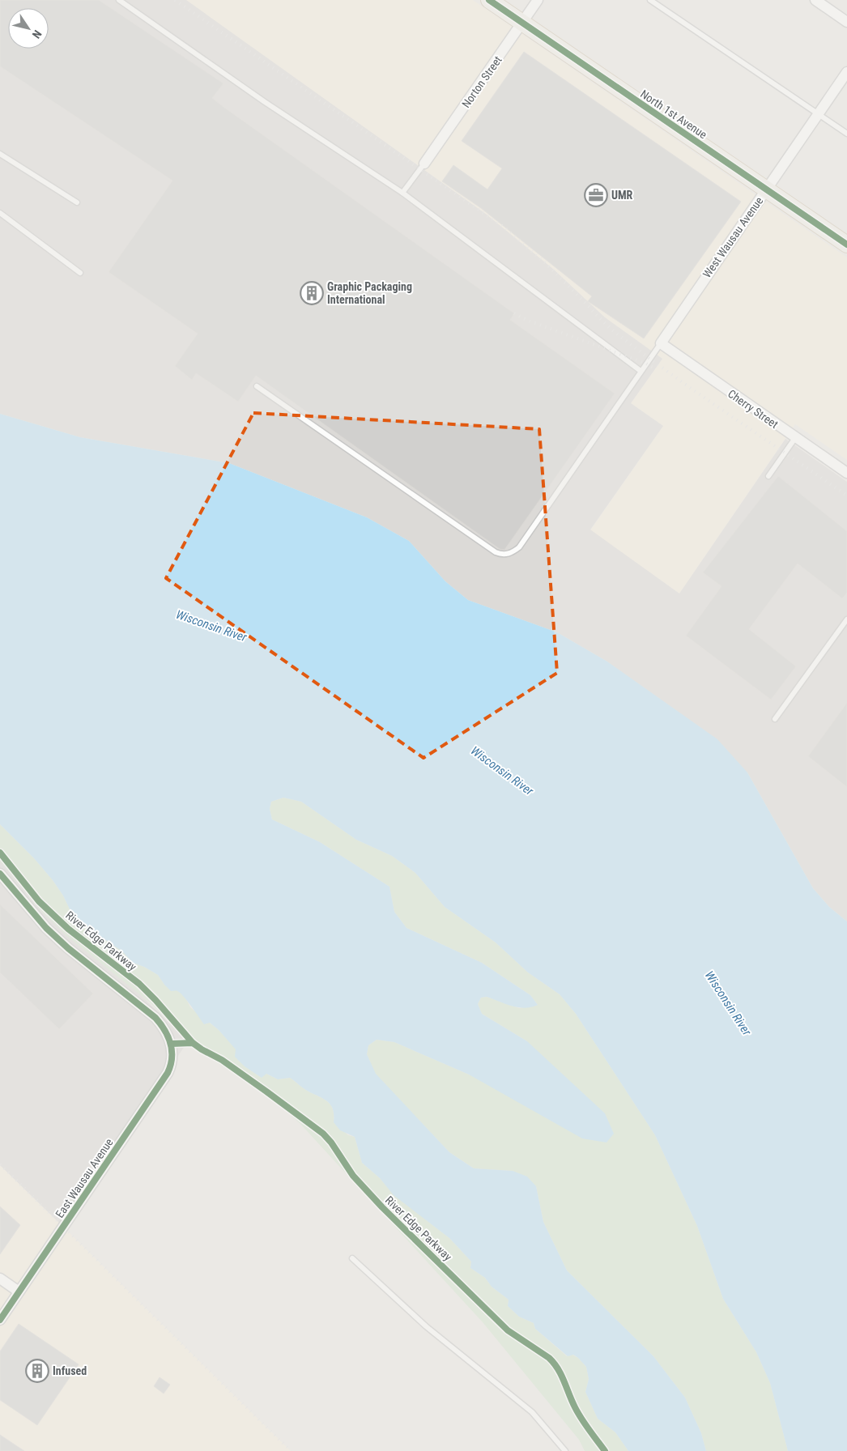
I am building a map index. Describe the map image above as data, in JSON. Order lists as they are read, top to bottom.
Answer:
{
  "streets": {
    "main road": ["North 1st Avenue"],
    "street": [
      "Norton Street",
      "West Wausau Avenue",
      "Cherry Street",
      "East Wausau Avenue"
    ],
    "cycle path": ["River Edge Parkway"]
  },
  "crossings": [
    ["Norton Street", "North 1st Avenue"],
    ["North 1st Avenue", "West Wausau Avenue"],
    ["West Wausau Avenue", "Cherry Street"]
  ],
  "water": ["Wisconsin River"],
  "places": {
    "office": ["UMR"],
    "building": ["Graphic Packaging International", "Infused"]
  },
  "north": "bottom right"
}
